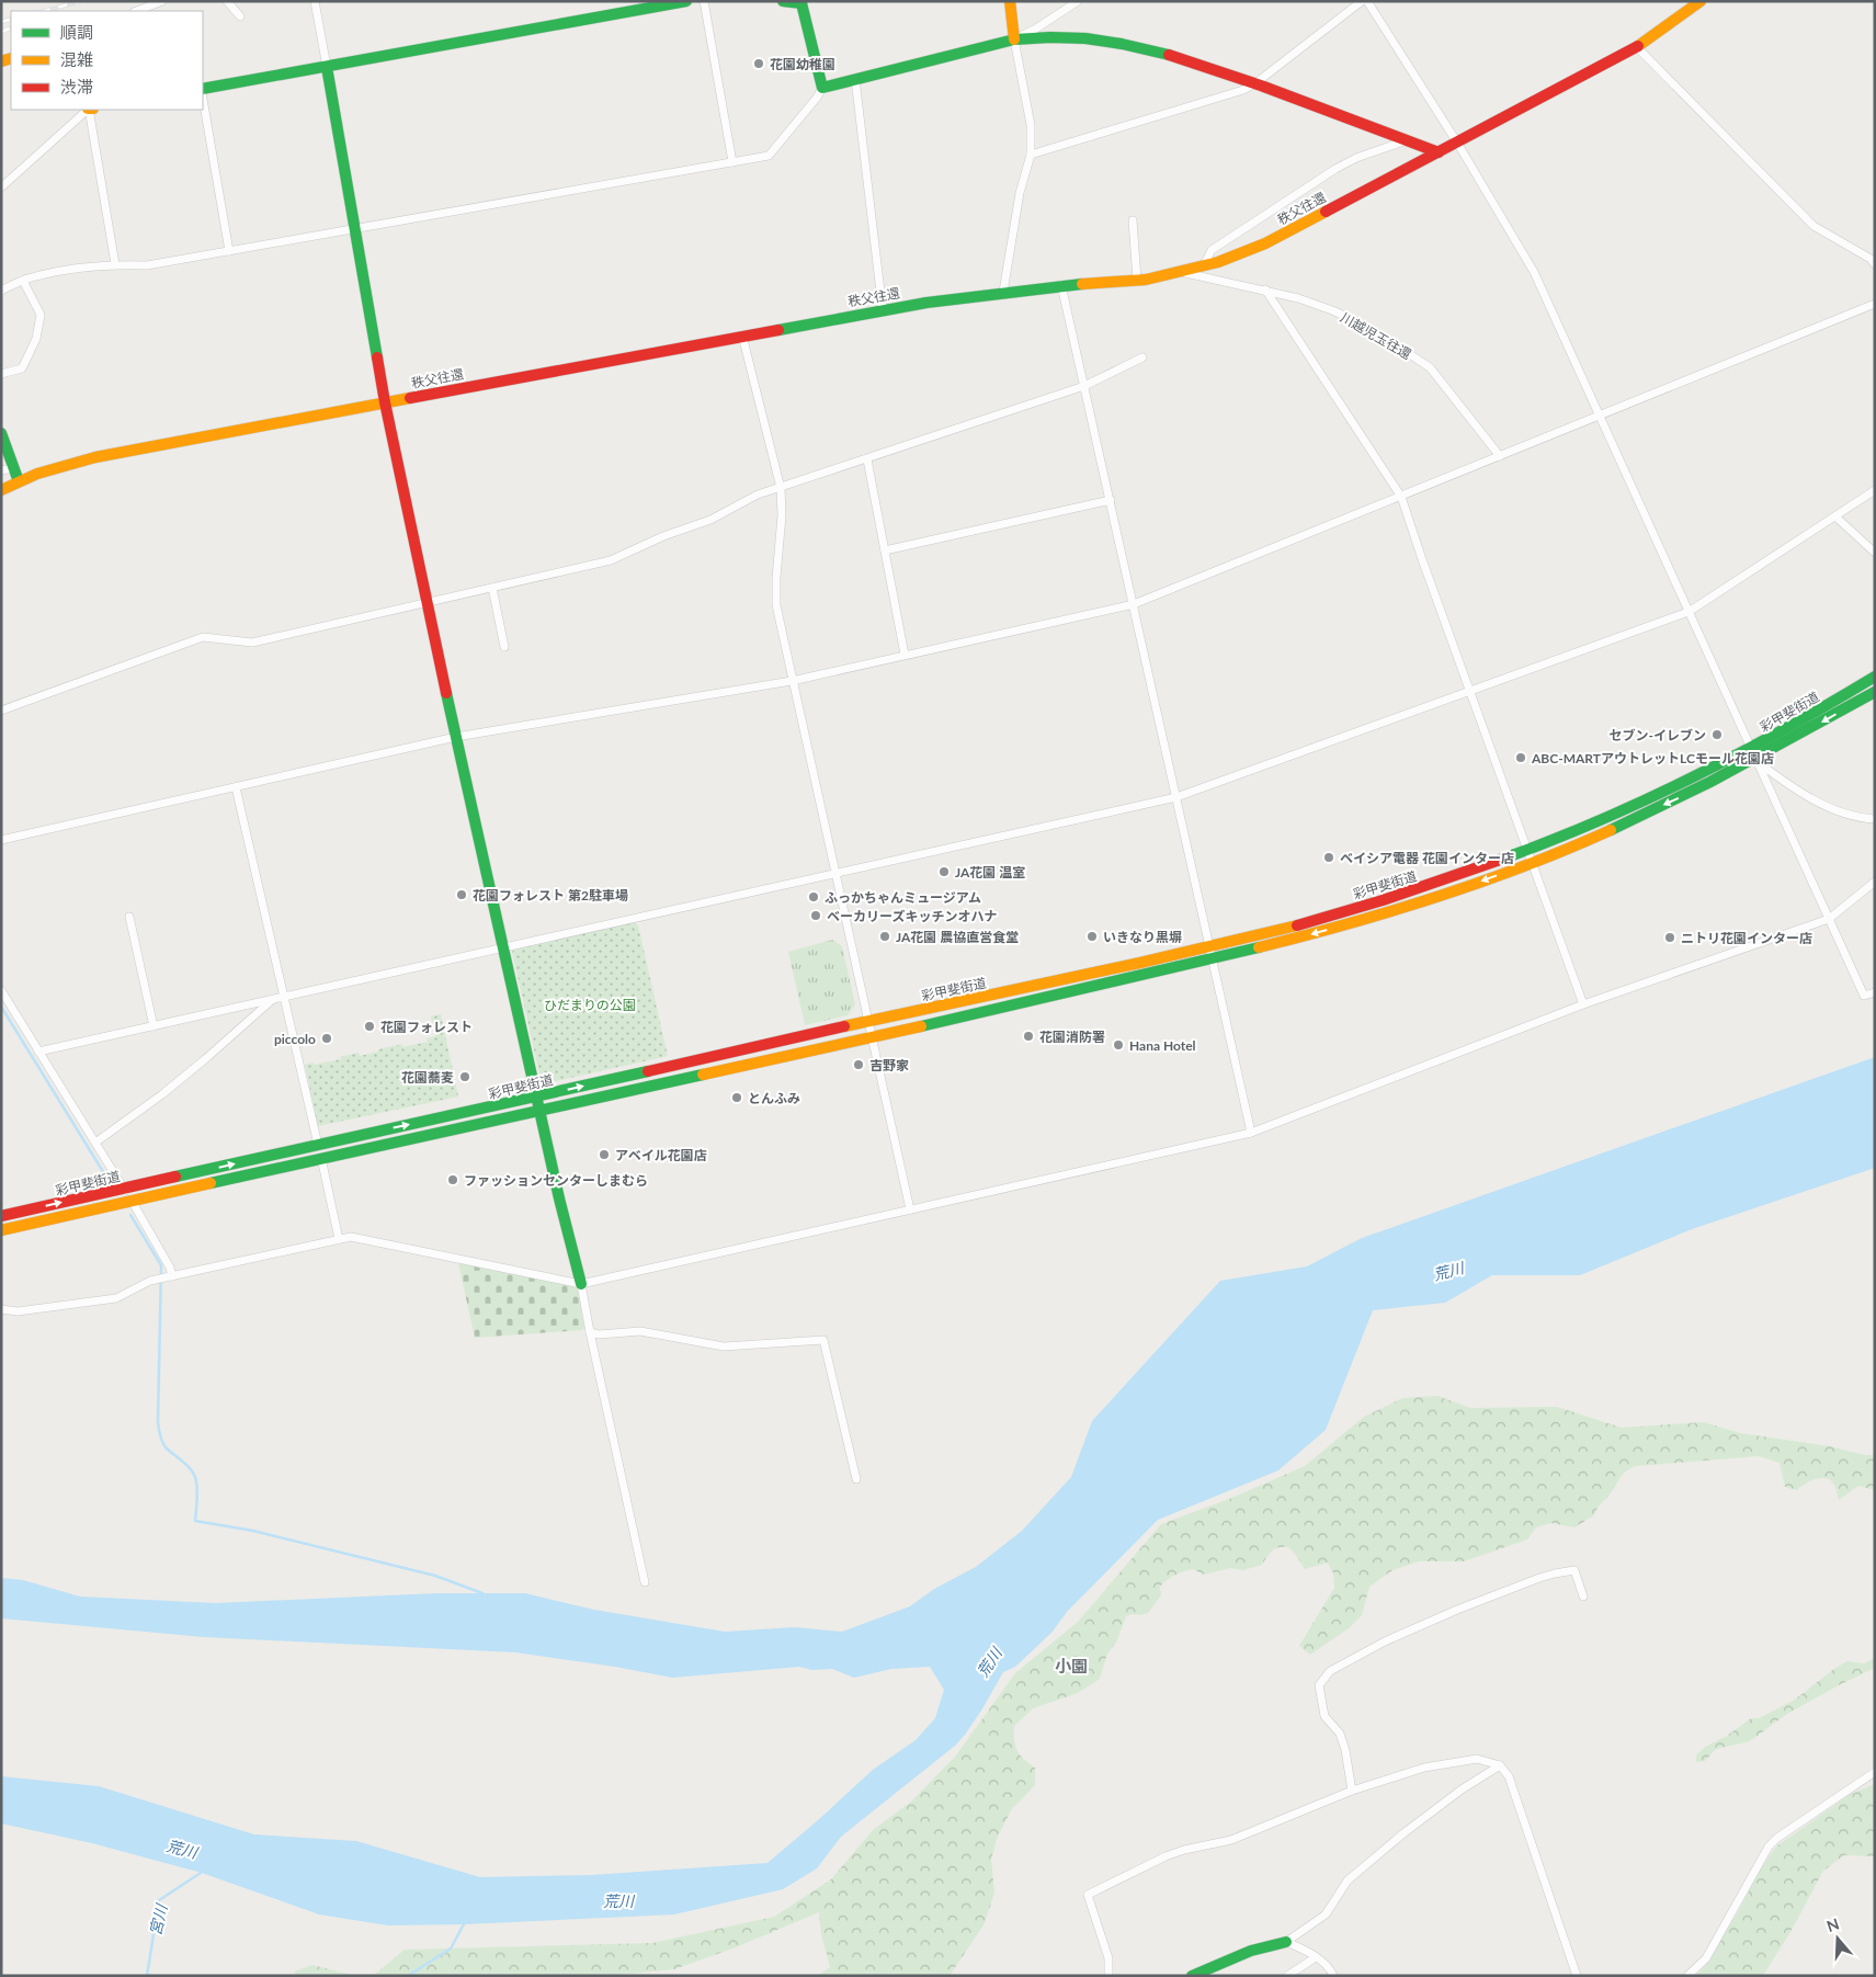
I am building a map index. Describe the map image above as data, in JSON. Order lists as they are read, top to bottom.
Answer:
{
  "streets": {
    "main road": ["秩父往還", "彩甲斐街道"],
    "street": ["川越児玉往還"]
  },
  "crossings": [
    ["秩父往還", "川越児玉往還"]
  ],
  "districts": ["小園"],
  "water": ["荒川", "宮川"],
  "parks": ["ひだまりの公園"],
  "places": [
    "花園幼稚園",
    "セブン-イレブン",
    "ABC-MARTアウトレットLCモール花園店",
    "ベイシア電器 花園インター店",
    "JA花園 温室",
    "花園フォレスト 第2駐車場",
    "ふっかちゃんミュージアム",
    "ベーカリーズキッチンオハナ",
    "JA花園 農協直営食堂",
    "いきなり黒塀",
    "ニトリ花園インター店",
    "花園フォレスト",
    "花園消防署",
    "piccolo",
    "Hana Hotel",
    "吉野家",
    "花園蕎麦",
    "とんふみ",
    "アベイル花園店",
    "ファッションセンターしまむら"
  ],
  "legend": ["順調", "混雑", "渋滞"],
  "north": "top"
}
